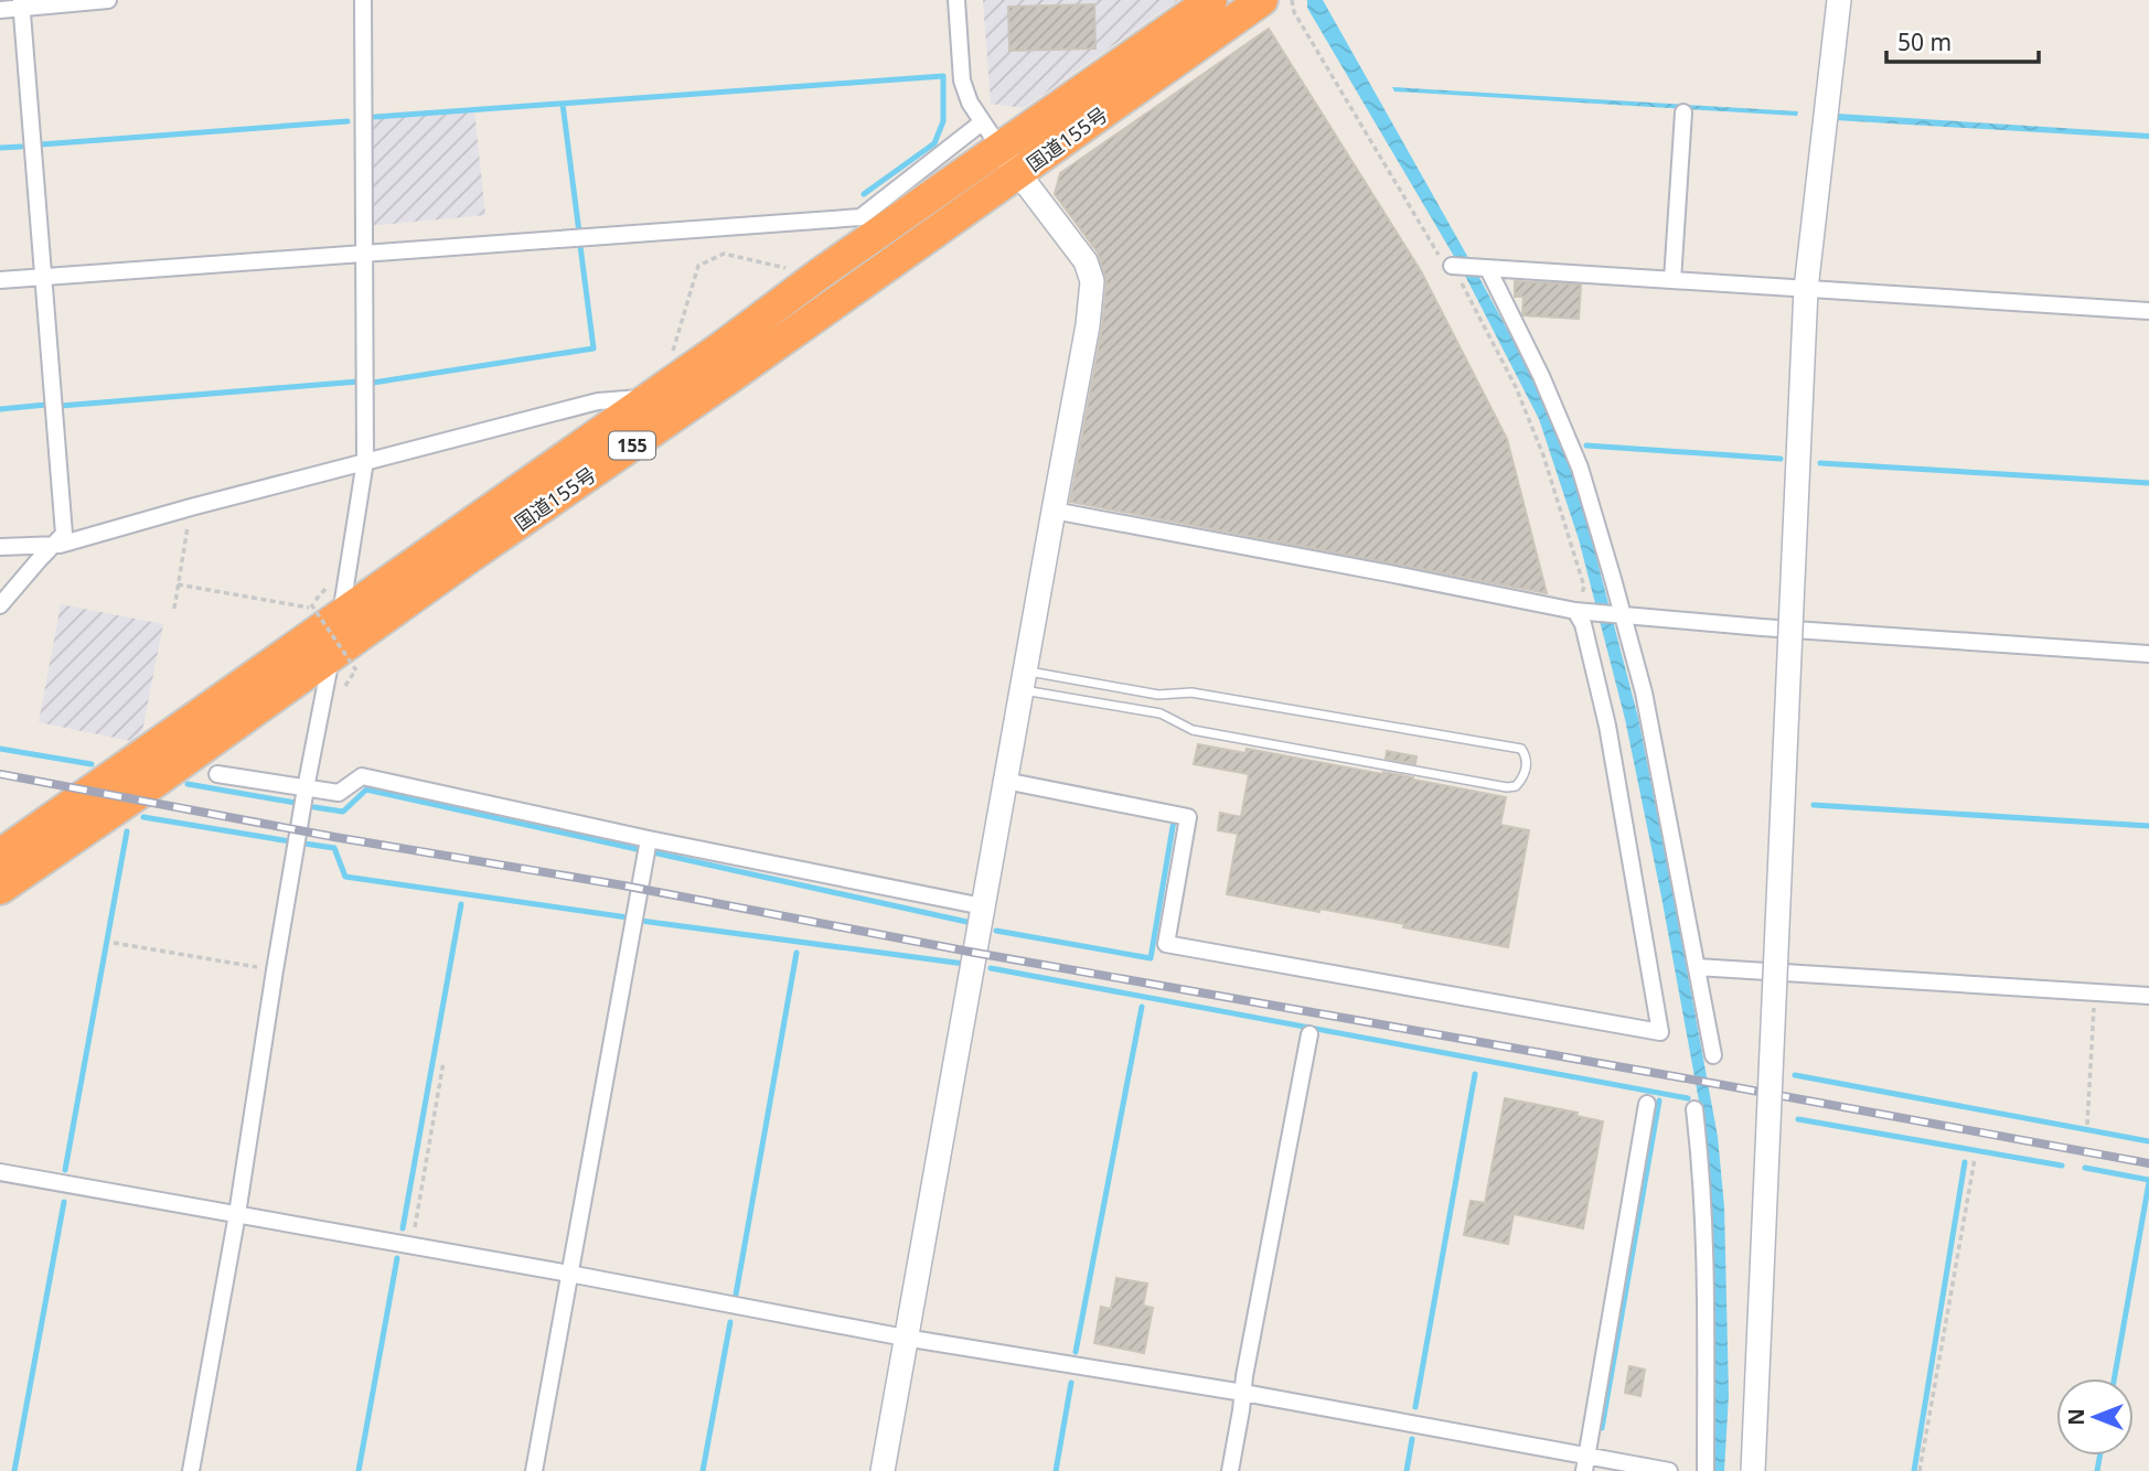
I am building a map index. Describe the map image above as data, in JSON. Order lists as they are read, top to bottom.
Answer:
{
  "streets": {
    "highway": ["国道155号", "155"]
  },
  "scale_bar": "50 m",
  "north": "left"
}
